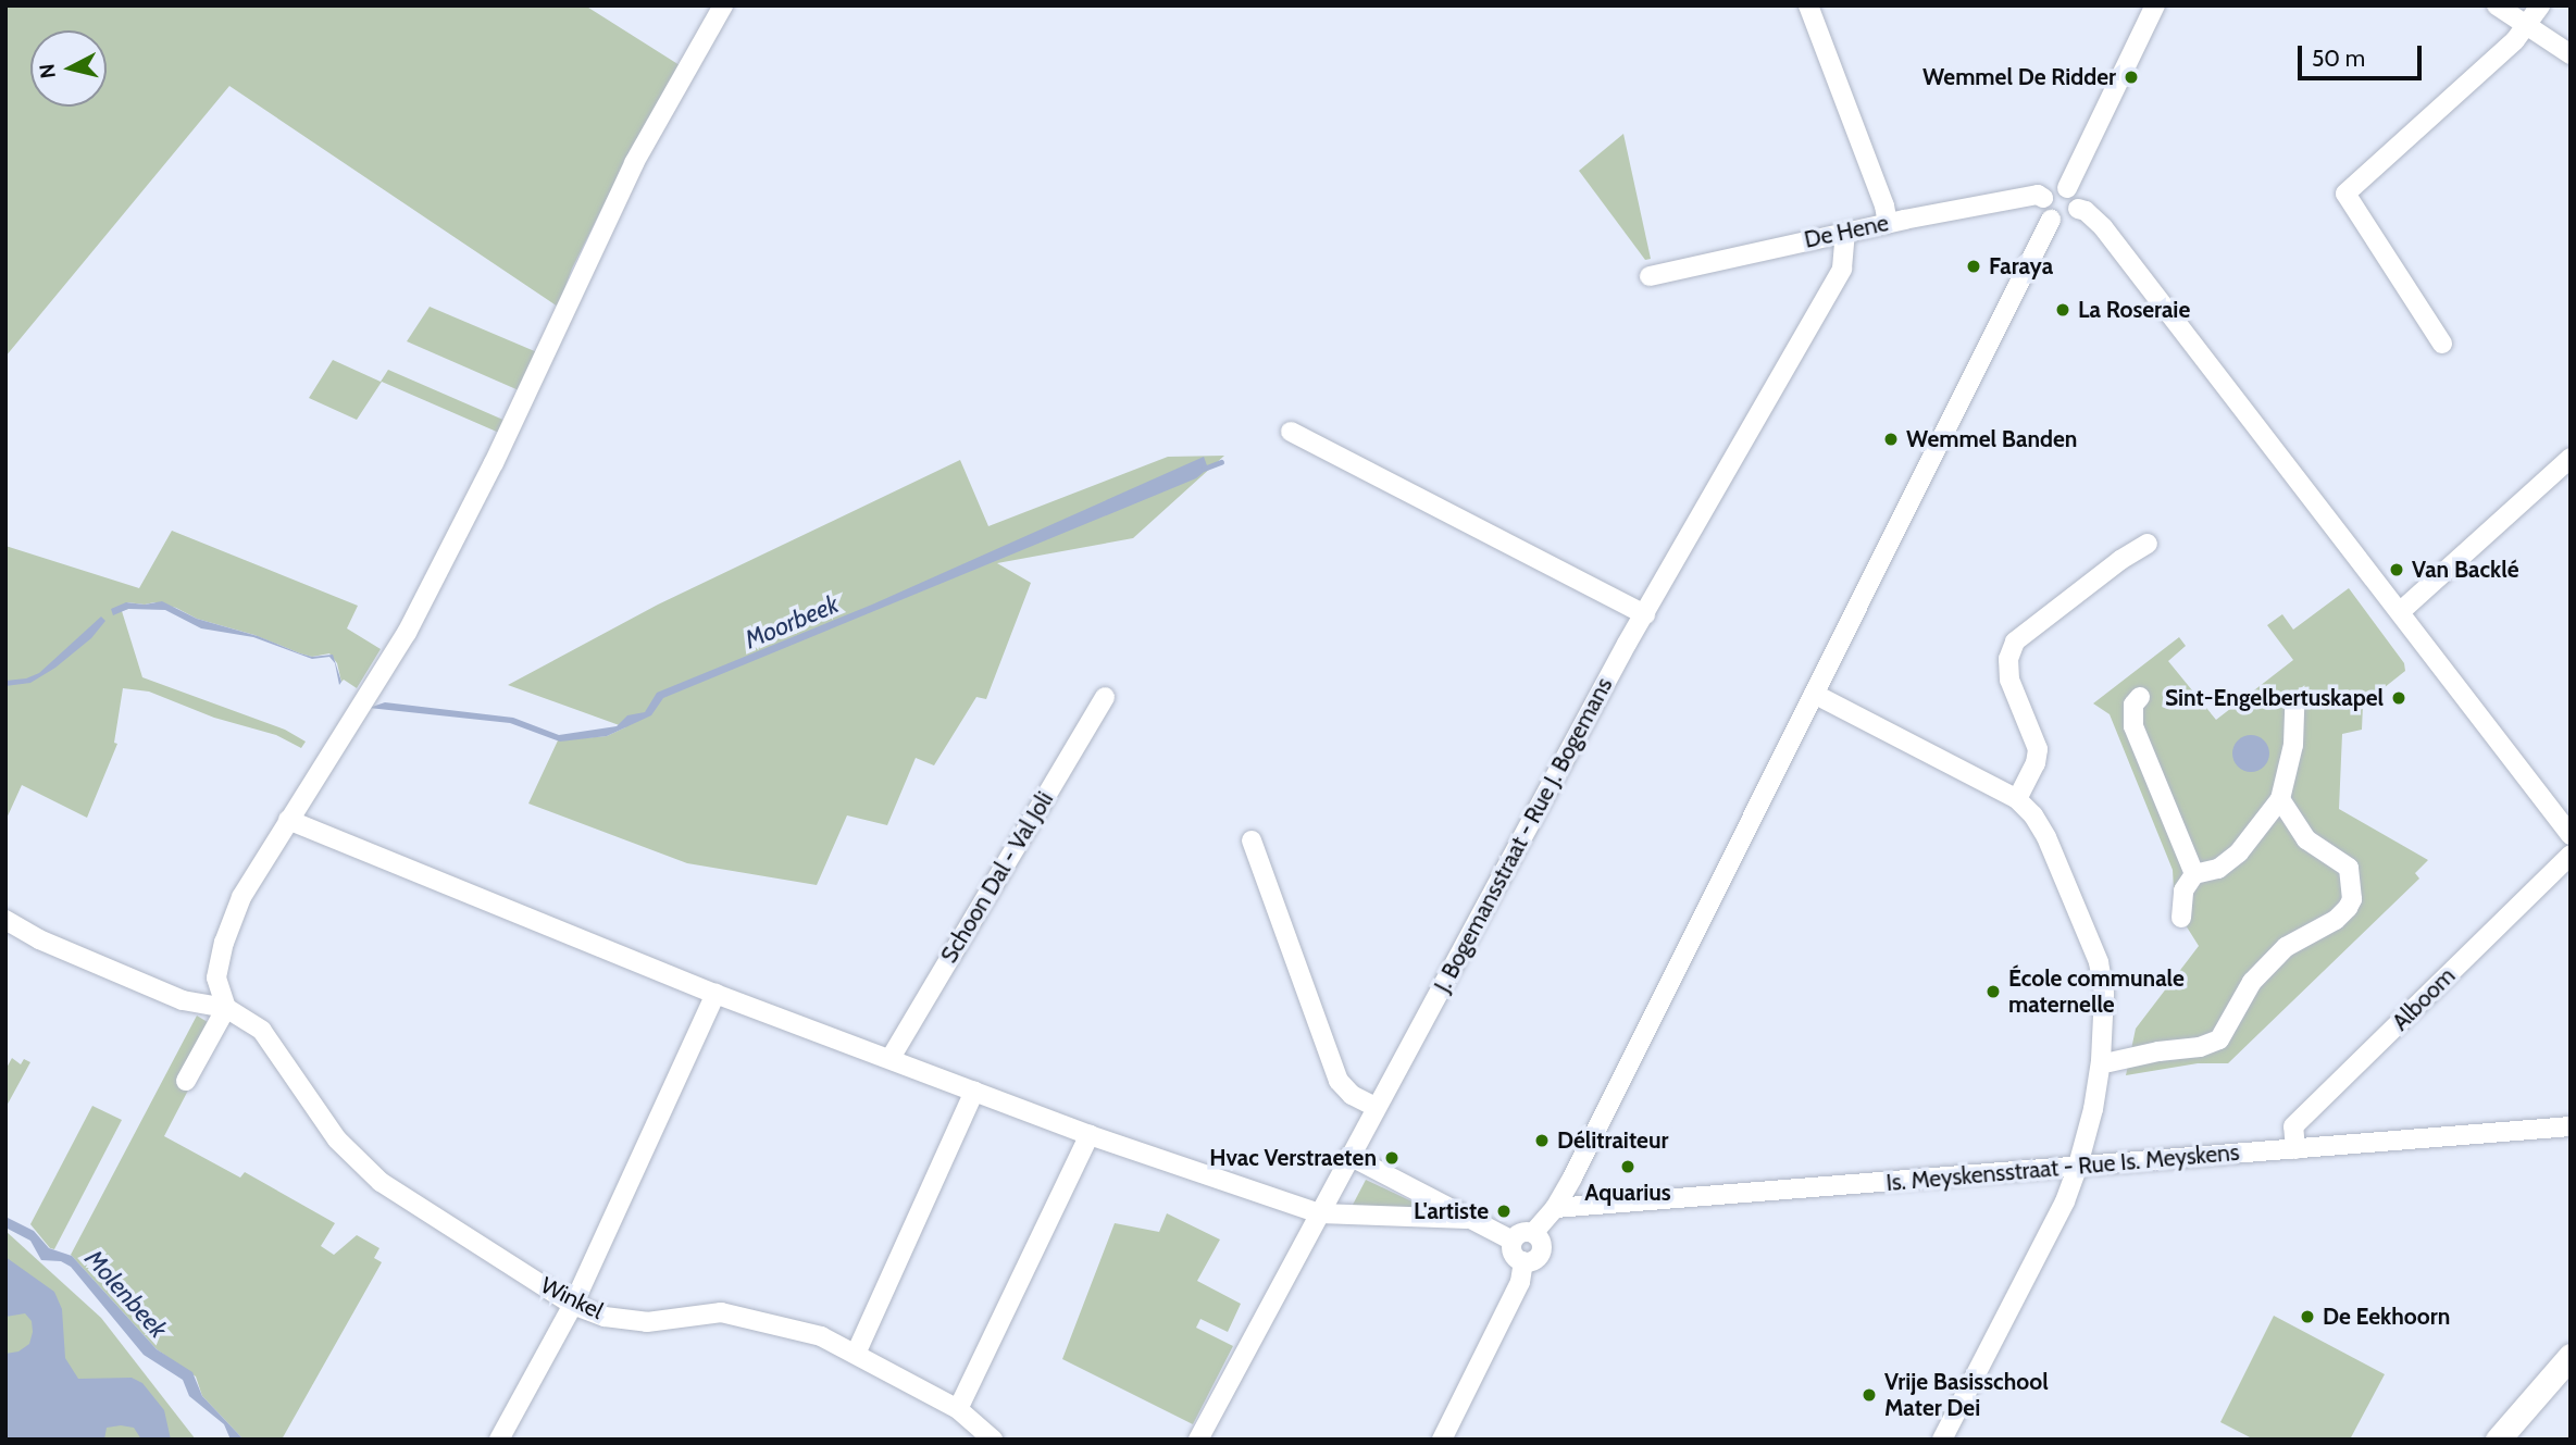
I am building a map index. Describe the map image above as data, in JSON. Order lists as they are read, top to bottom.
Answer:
{
  "streets": {
    "street": [
      "De Hene",
      "J. Bogemansstraat - Rue J. Bogemans",
      "Schoon Dal - Val Joli",
      "Alboom",
      "Is. Meyskensstraat - Rue Is. Meyskens",
      "Winkel"
    ]
  },
  "crossings": [
    ["De Hene", "J. Bogemansstraat - Rue J. Bogemans"],
    ["Alboom", "Is. Meyskensstraat - Rue Is. Meyskens"]
  ],
  "water": ["Moorbeek", "Molenbeek"],
  "places": [
    "Wemmel De Ridder",
    "Faraya",
    "La Roseraie",
    "Wemmel Banden",
    "Van Backlé",
    "Sint-Engelbertuskapel",
    "École communale maternelle",
    "Délitraiteur",
    "Hvac Verstraeten",
    "Aquarius",
    "L'artiste",
    "De Eekhoorn",
    "Vrije Basisschool Mater Dei"
  ],
  "scale_bar": "50 m",
  "north": "left"
}
